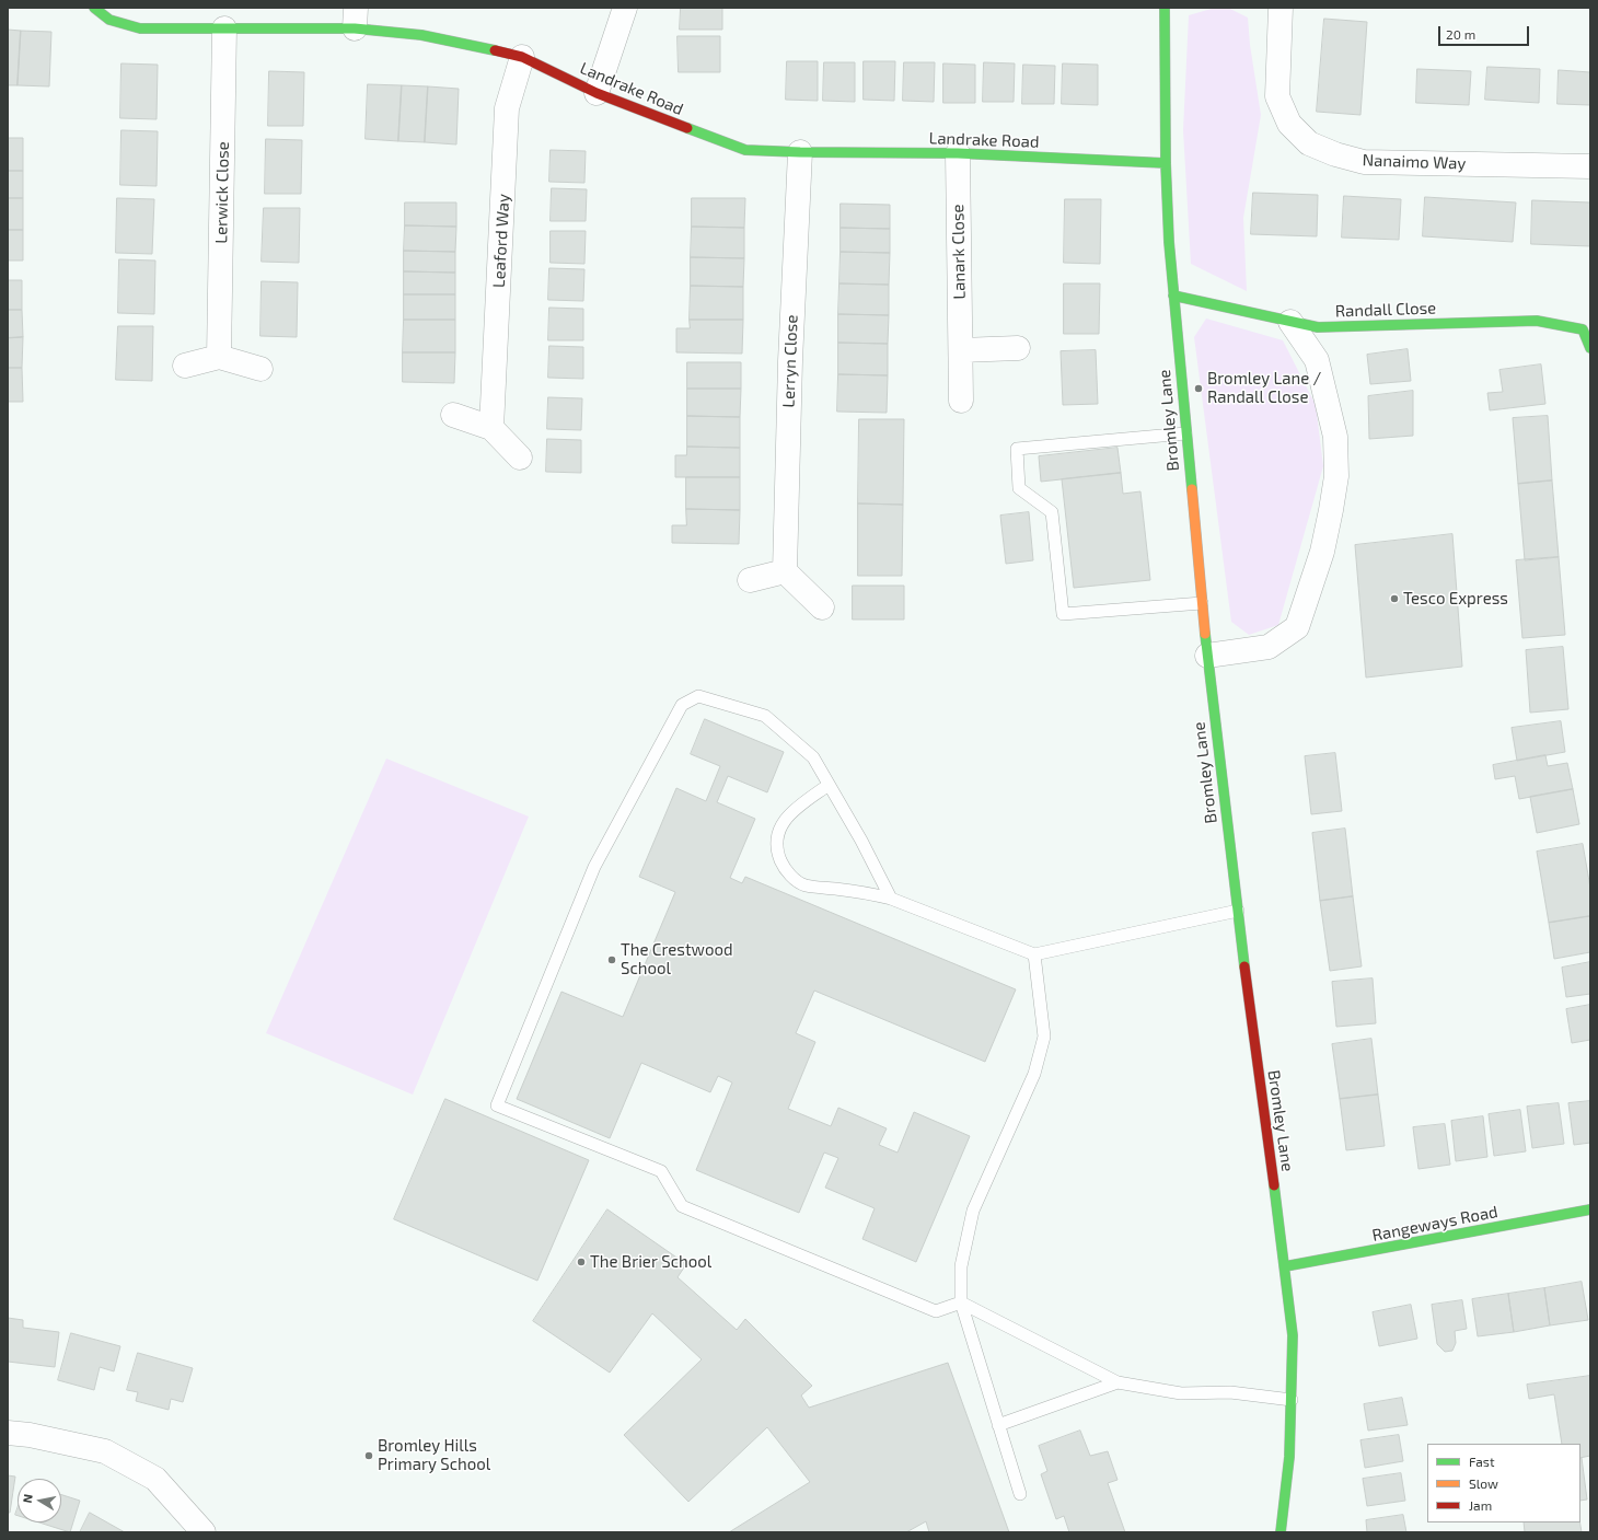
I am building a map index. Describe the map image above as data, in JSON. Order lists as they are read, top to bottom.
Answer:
{
  "streets": {
    "street": [
      "Landrake Road",
      "Nanaimo Way",
      "Lerwick Close",
      "Leaford Way",
      "Lanark Close",
      "Randall Close",
      "Lerryn Close",
      "Bromley Lane",
      "Rangeways Road"
    ]
  },
  "crossings": [
    ["Landrake Road", "Lerwick Close"],
    ["Landrake Road", "Leaford Way"],
    ["Landrake Road", "Lanark Close"],
    ["Landrake Road", "Lerryn Close"],
    ["Landrake Road", "Bromley Lane"],
    ["Randall Close", "Bromley Lane"],
    ["Bromley Lane", "Rangeways Road"]
  ],
  "places": [
    "Bromley Lane / Randall Close",
    "Tesco Express",
    "The Crestwood School",
    "The Brier School",
    "Bromley Hills Primary School"
  ],
  "legend": ["Fast", "Slow", "Jam"],
  "scale_bar": "20 m",
  "north": "left"
}
